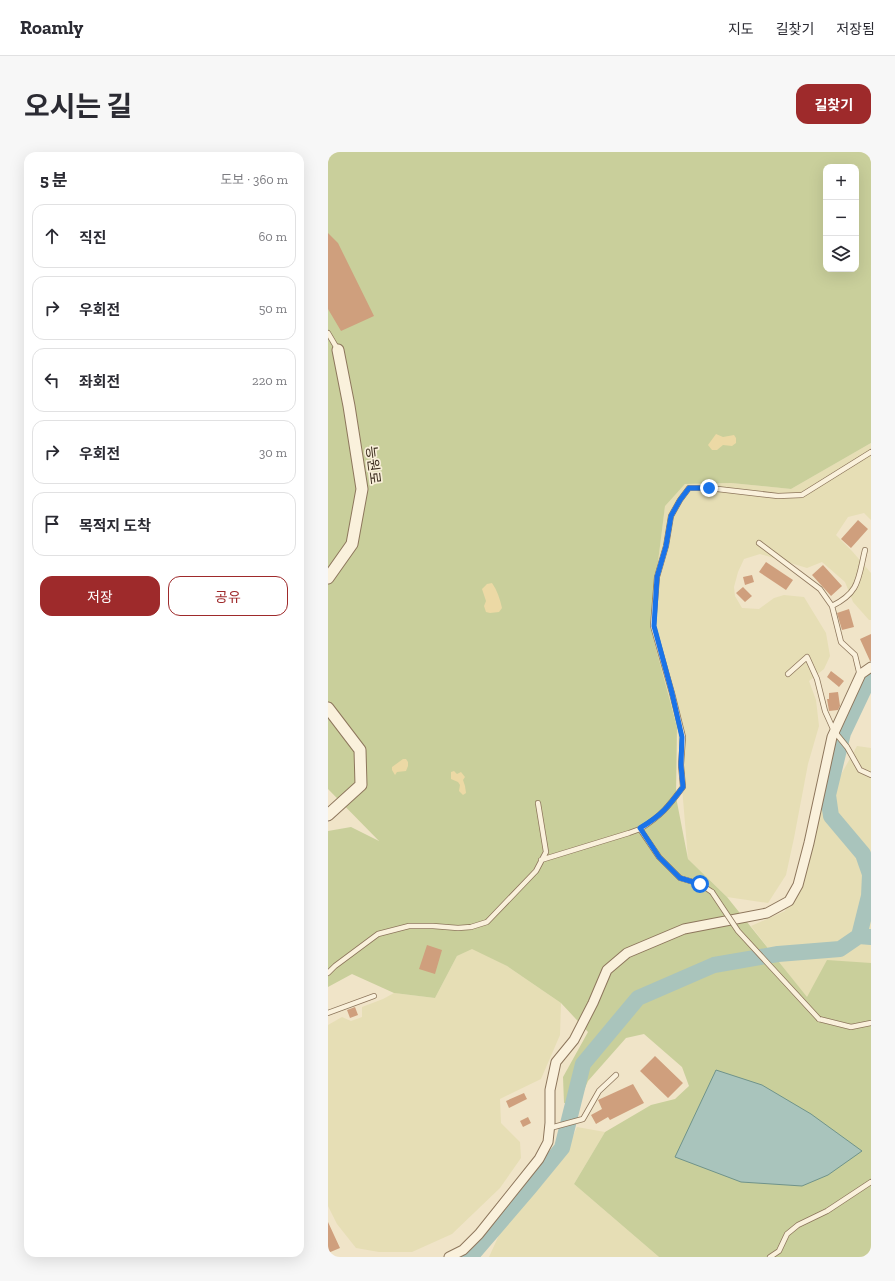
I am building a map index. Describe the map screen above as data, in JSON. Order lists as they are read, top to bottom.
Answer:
{
  "streets": {
    "street": ["능원로"]
  },
  "page": {
    "header": "Roamly",
    "nav": ["지도", "길찾기", "저장됨"],
    "title": "오시는 길",
    "buttons": [
      "길찾기",
      ["저장", "공유"]
    ],
    "heading": ["5 분", "도보 · 360 m"],
    "map_buttons": ["+", "−"],
    "list": [
      ["직진", "60 m"],
      ["우회전", "50 m"],
      ["좌회전", "220 m"],
      ["우회전", "30 m"],
      "목적지 도착"
    ]
  }
}
